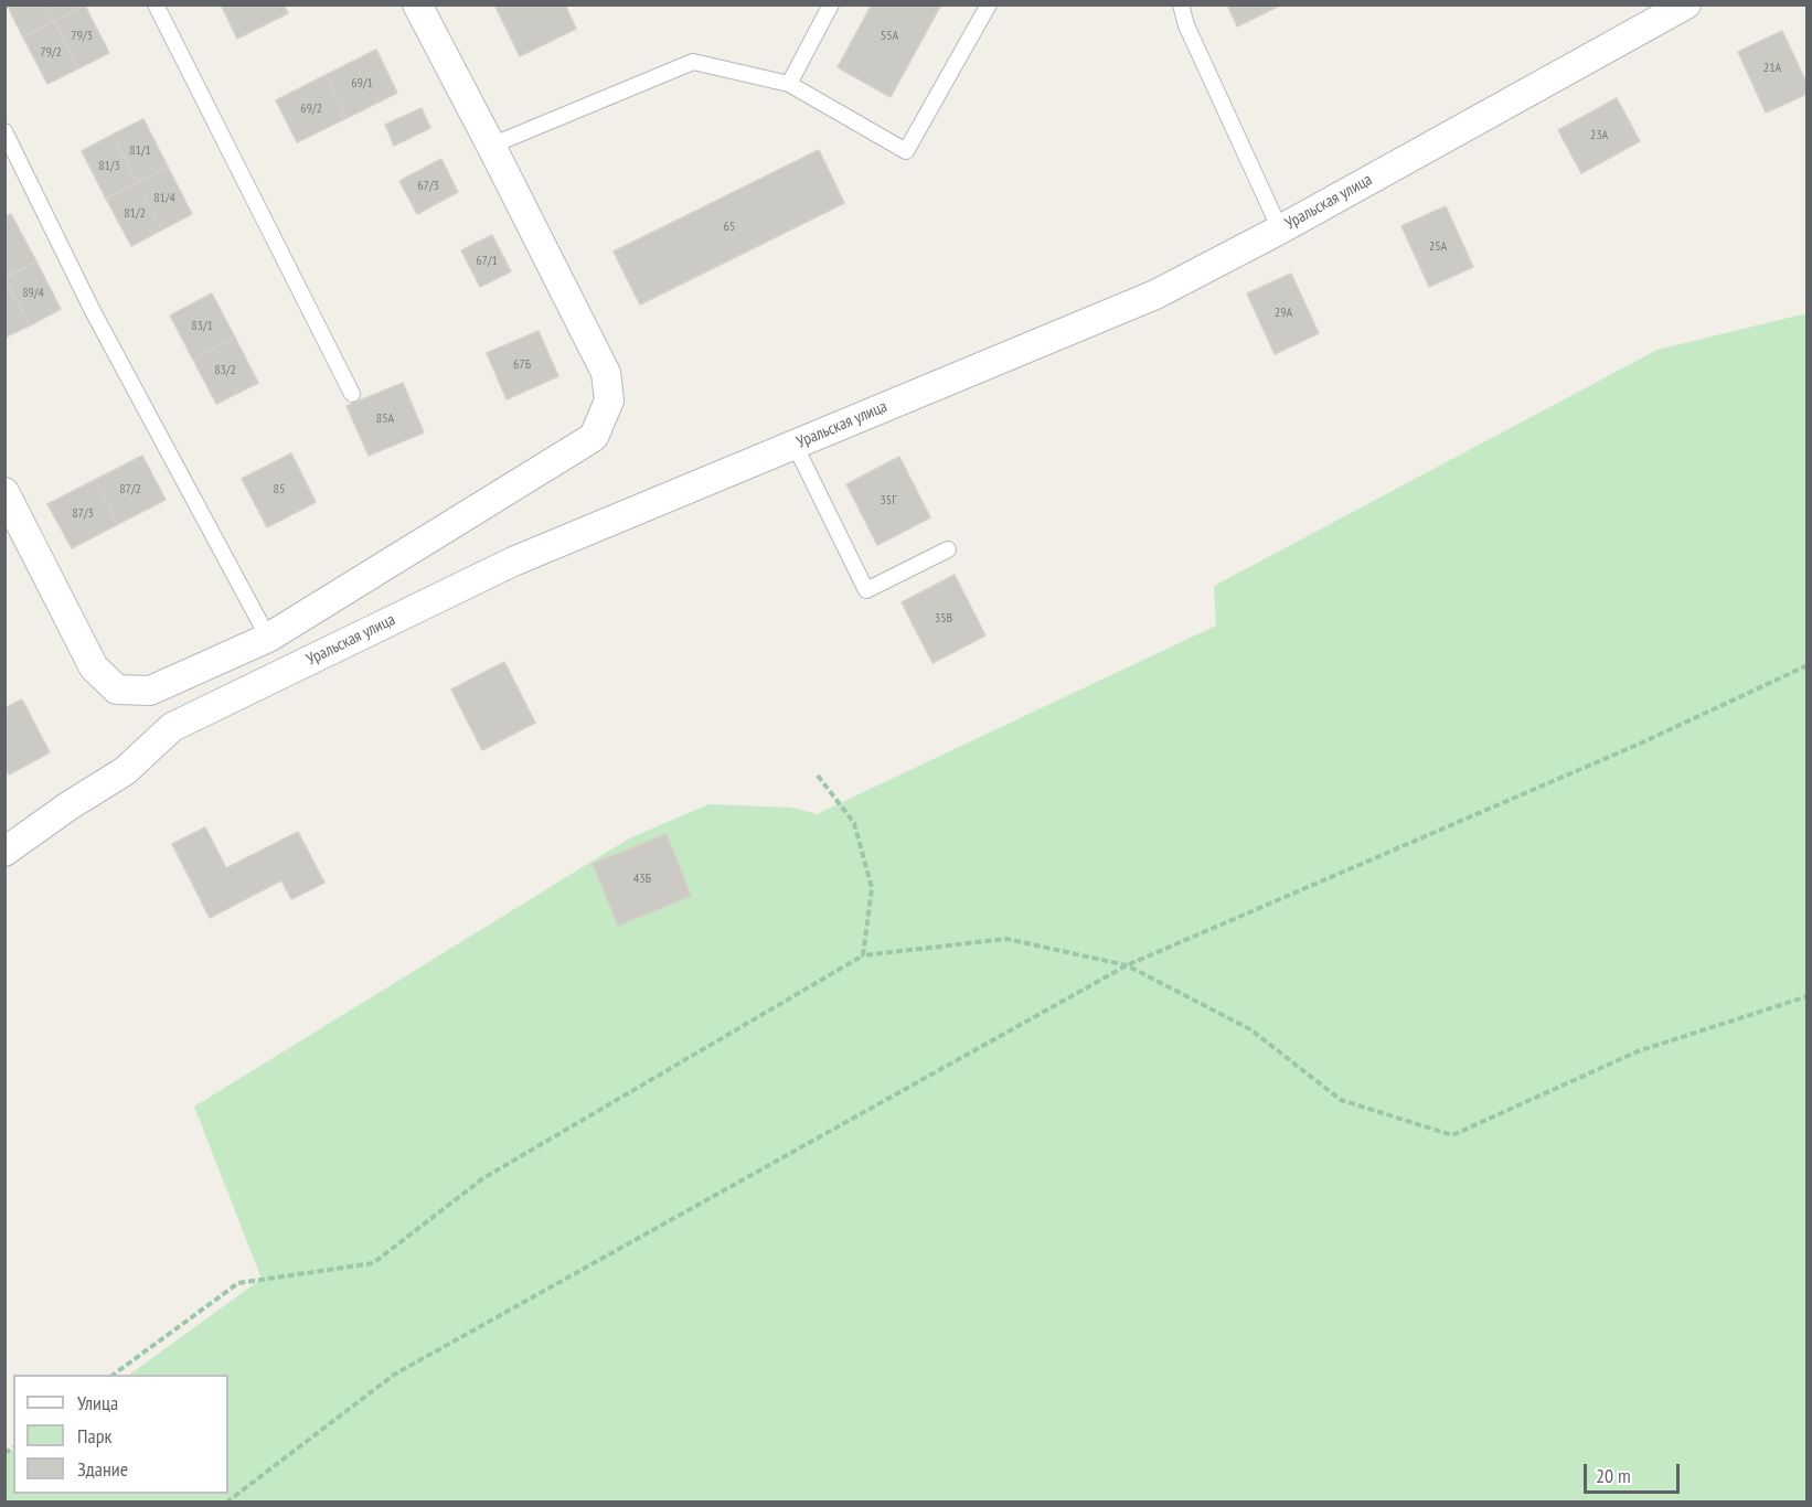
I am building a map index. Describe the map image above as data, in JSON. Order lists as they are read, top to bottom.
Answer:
{
  "streets": {
    "street": ["Уральская улица"]
  },
  "house_numbers": [
    "79/3",
    "55А",
    "79/2",
    "21А",
    "69/1",
    "69/2",
    "23А",
    "81/1",
    "81/3",
    "67/3",
    "81/4",
    "81/2",
    "65",
    "25А",
    "67/1",
    "89/4",
    "29А",
    "83/1",
    "67Б",
    "83/2",
    "85А",
    "87/2",
    "85",
    "35Г",
    "87/3",
    "35В",
    "43Б"
  ],
  "legend": ["Улица", "Парк", "Здание"],
  "scale_bar": "20 m"
}
